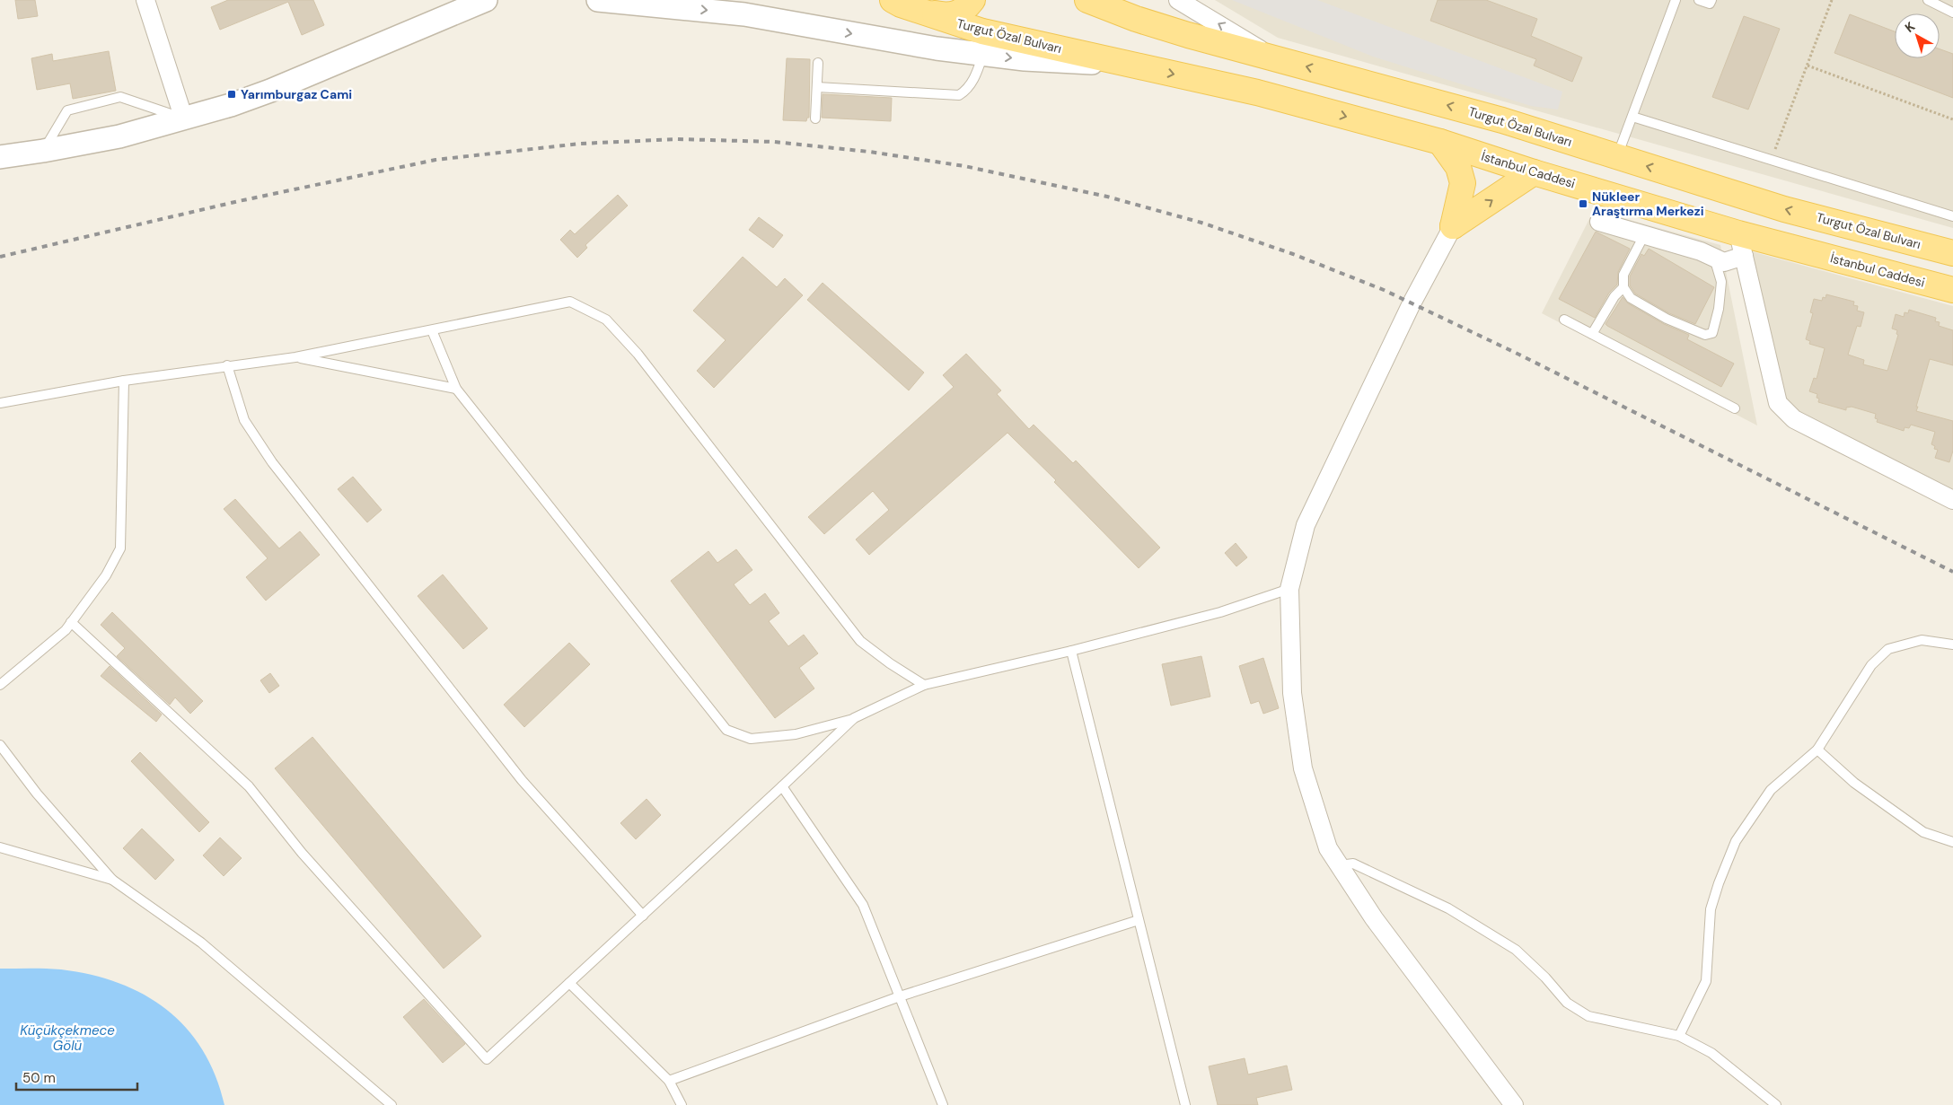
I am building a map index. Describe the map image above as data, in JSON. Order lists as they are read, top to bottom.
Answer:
{
  "streets": {
    "main road": ["Turgut Özal Bulvarı", "İstanbul Caddesi"]
  },
  "crossings": [
    ["Turgut Özal Bulvarı", "İstanbul Caddesi"]
  ],
  "one_way": ["Turgut Özal Bulvarı", "İstanbul Caddesi"],
  "water": ["Küçükçekmece Gölü"],
  "places": {
    "transit": ["Yarımburgaz Cami", "Nükleer Araştırma Merkezi"]
  },
  "scale_bar": "50 m",
  "north": "top left"
}
